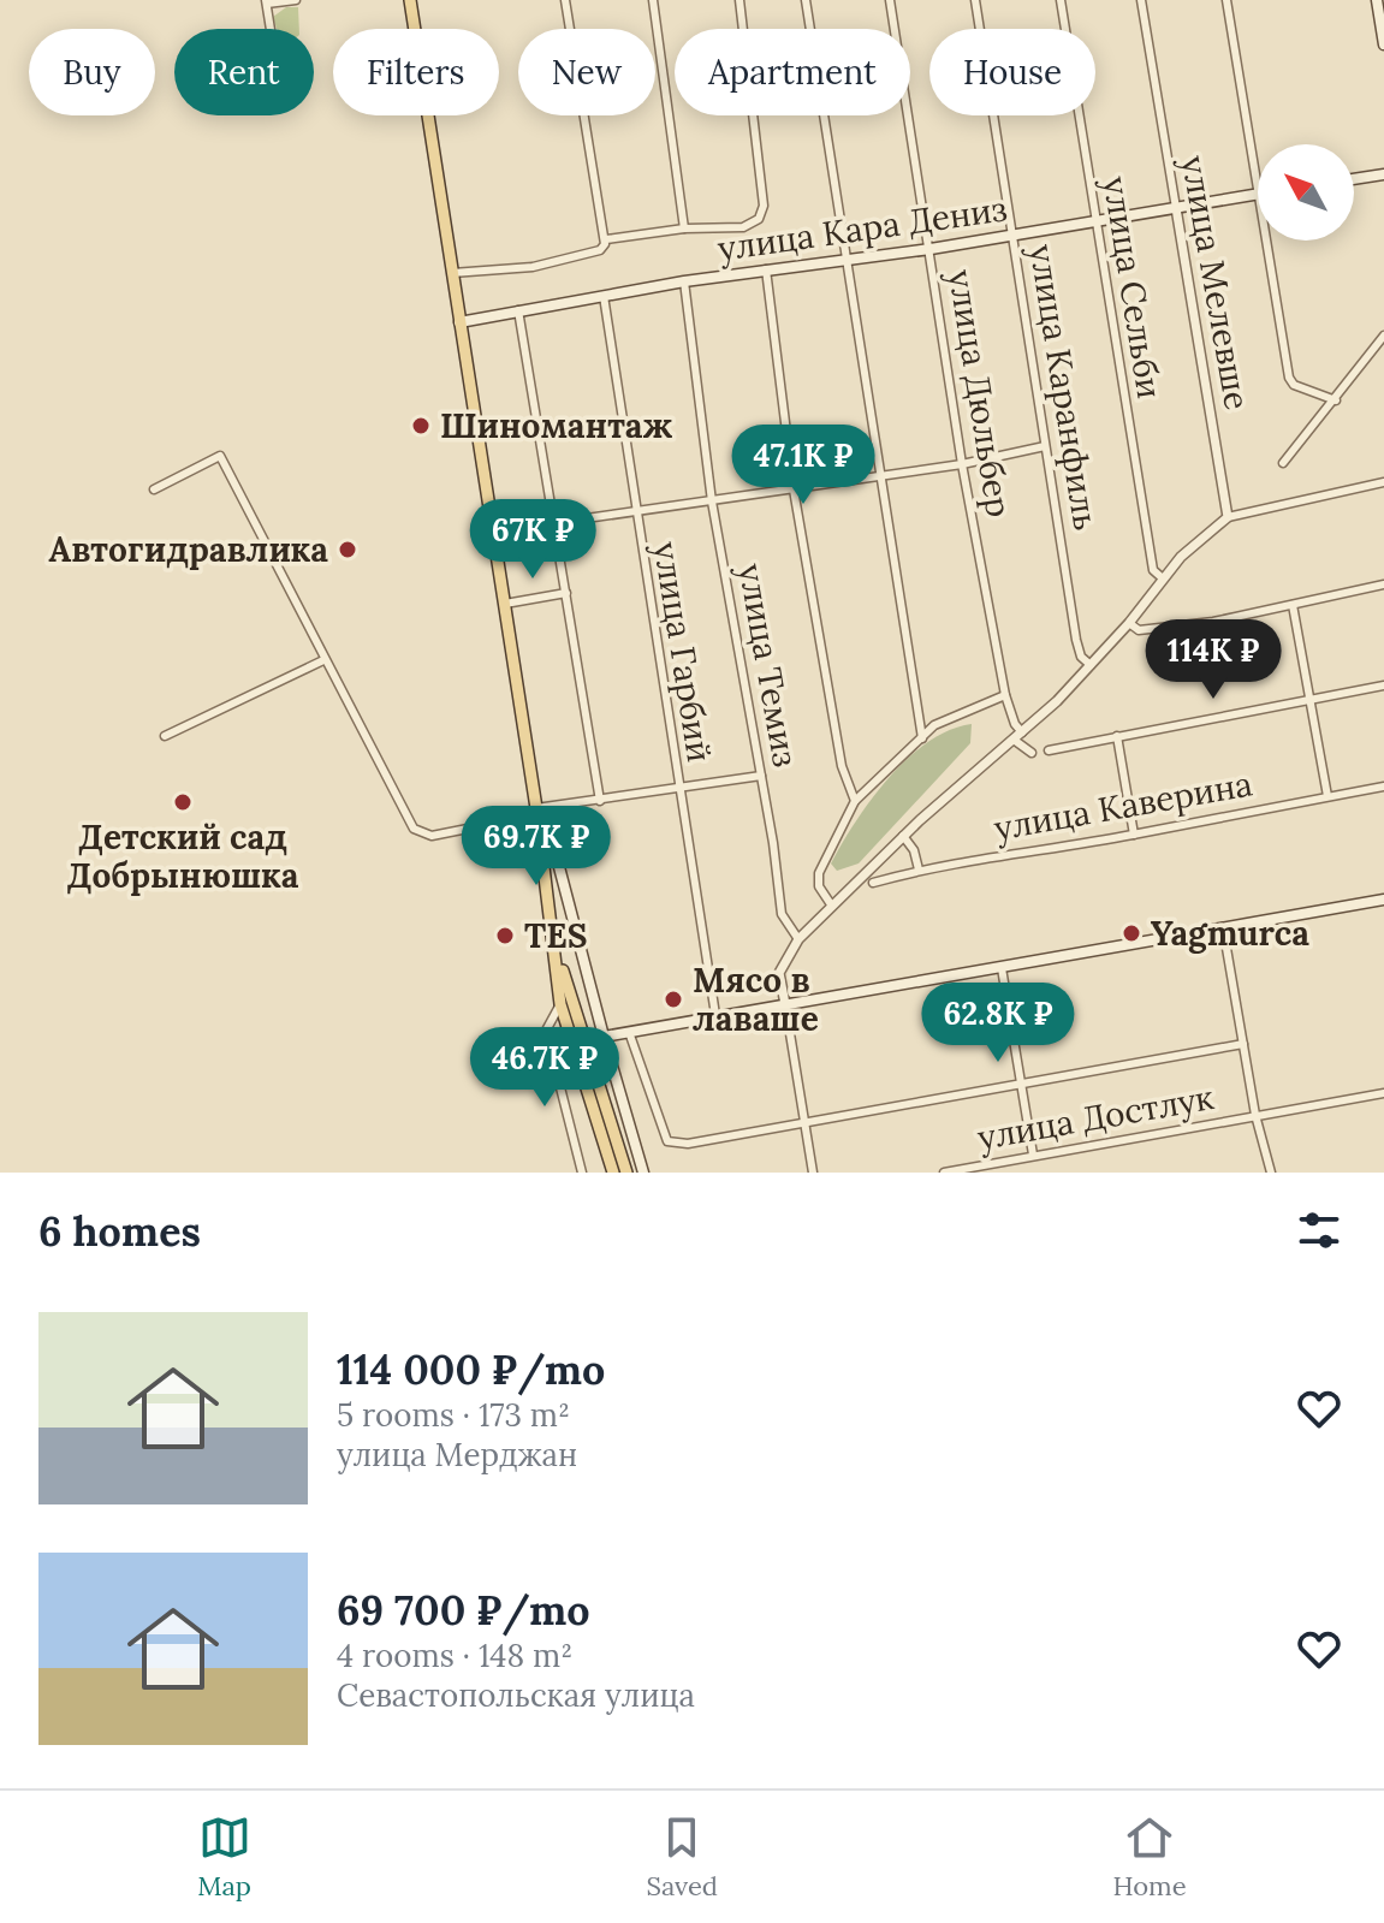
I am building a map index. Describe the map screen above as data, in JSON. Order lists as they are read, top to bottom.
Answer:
{
  "streets": {
    "main road": ["улица Кара Дениз"],
    "street": [
      "улица Мелевше",
      "улица Сельби",
      "улица Каранфиль",
      "улица Дюльбер",
      "улица Гарбий",
      "улица Темиз",
      "улица Каверина",
      "улица Достлук"
    ]
  },
  "crossings": [
    ["улица Кара Дениз", "улица Мелевше"],
    ["улица Кара Дениз", "улица Сельби"],
    ["улица Кара Дениз", "улица Каранфиль"],
    ["улица Кара Дениз", "улица Дюльбер"],
    ["улица Кара Дениз", "улица Гарбий"],
    ["улица Кара Дениз", "улица Темиз"]
  ],
  "places": [
    "Шиномантаж",
    "Автогидравлика",
    "Детский сад Добрынюшка",
    "Yagmurca",
    "TES",
    "Мясо в лаваше"
  ],
  "north": "top left",
  "page": {
    "chip": [
      "Buy",
      "Rent",
      "Filters",
      "New",
      "Apartment",
      "House"
    ],
    "price": [
      "47.1K ₽",
      "67K ₽",
      "114K ₽",
      "69.7K ₽",
      "62.8K ₽",
      "46.7K ₽"
    ],
    "heading": "6 homes",
    "list": [
      {
        "name": "114 000 ₽/mo",
        "note": "5 rooms · 173 m² · улица Мерджан"
      },
      {
        "name": "69 700 ₽/mo",
        "note": "4 rooms · 148 m² · Севастопольская улица"
      }
    ],
    "tabs": ["Map", "Saved", "Home"]
  }
}
